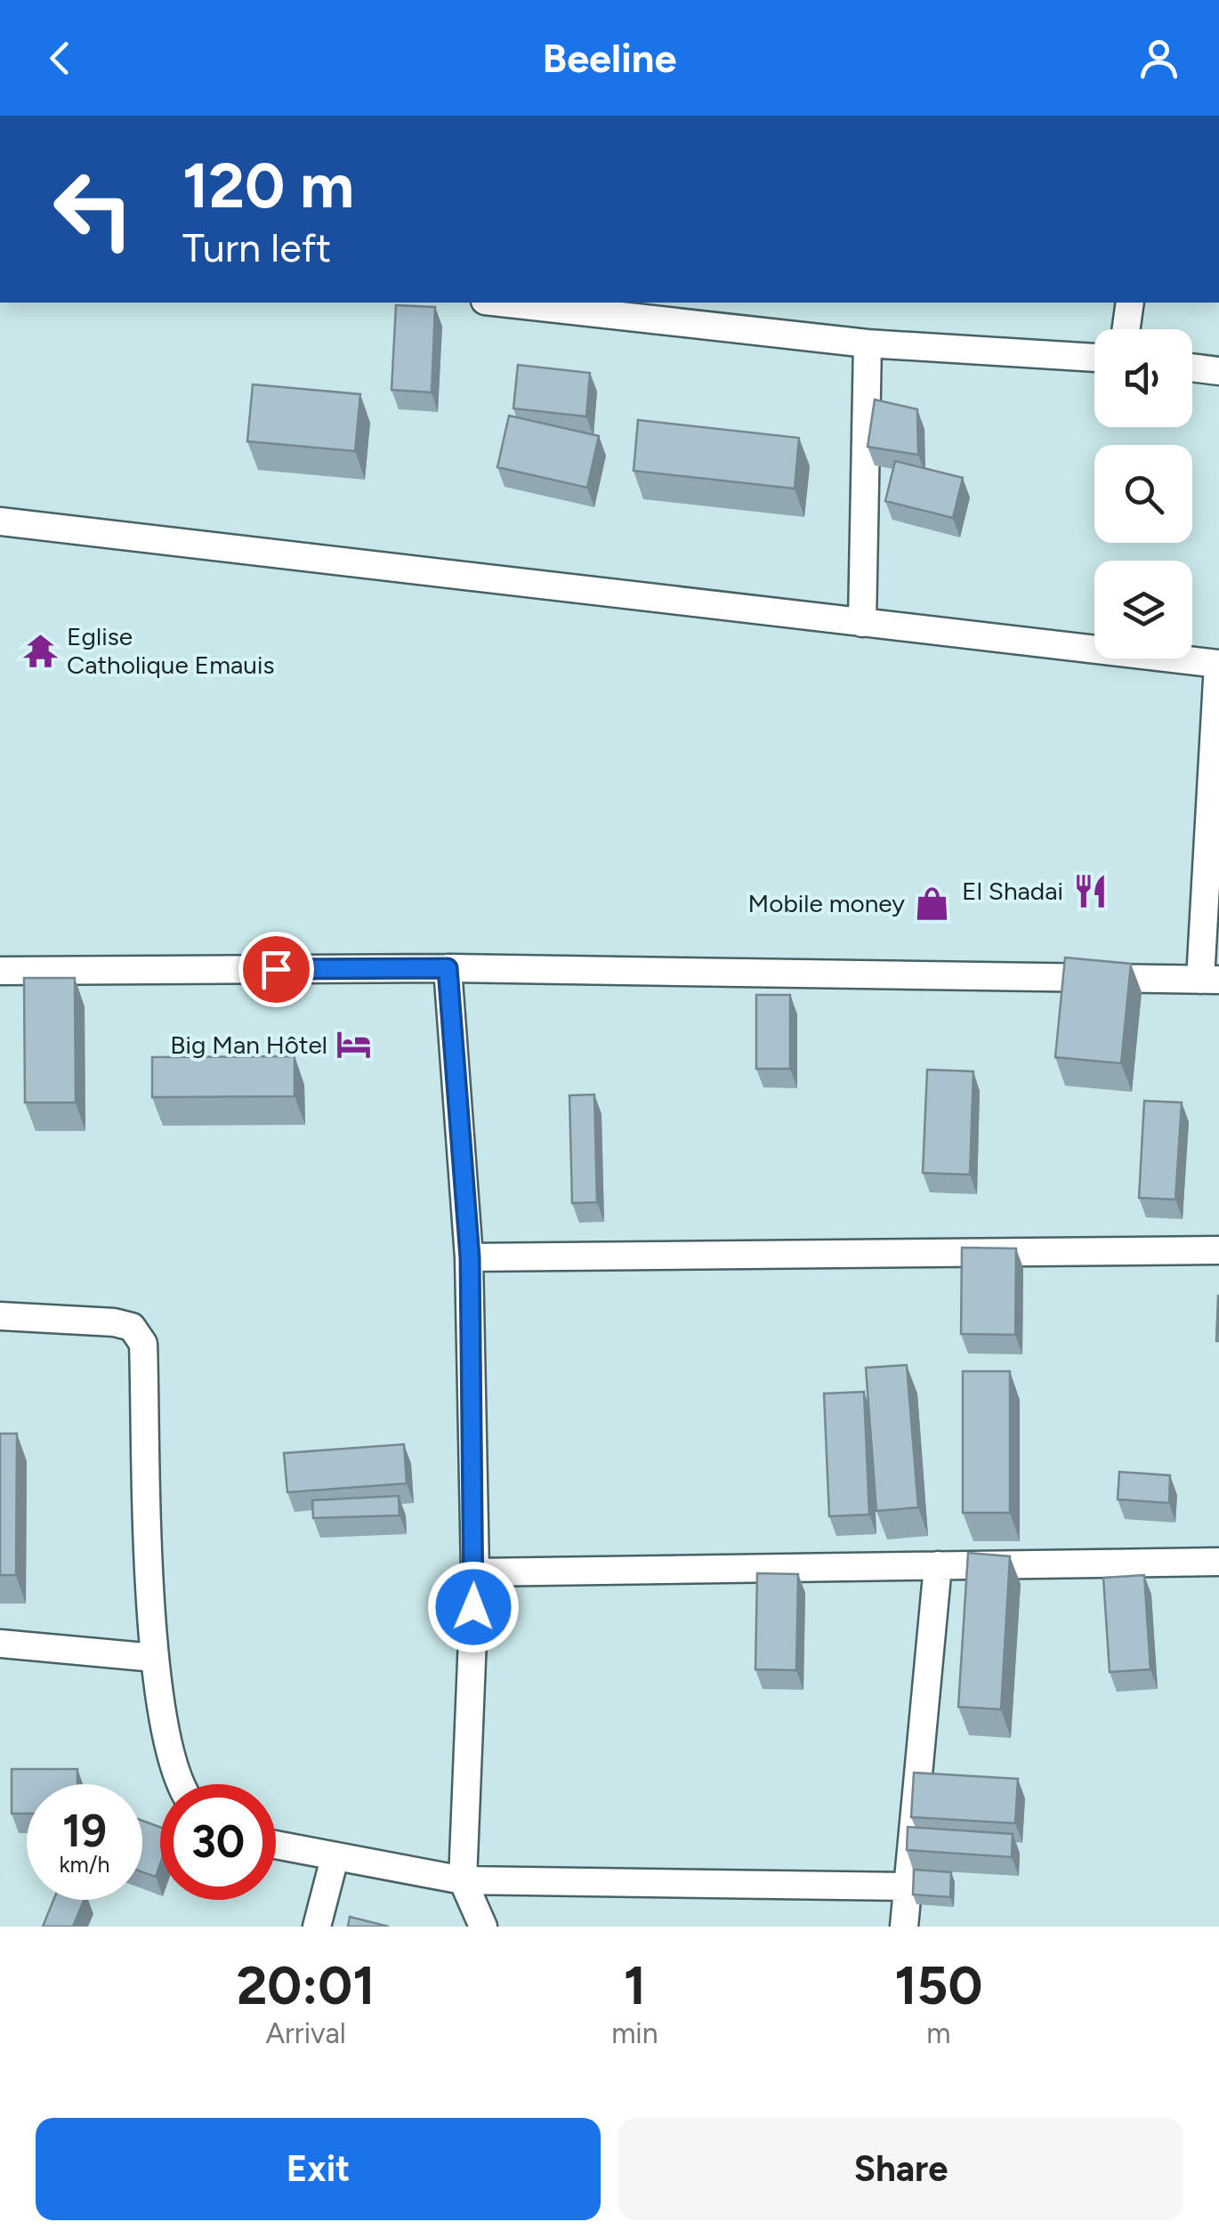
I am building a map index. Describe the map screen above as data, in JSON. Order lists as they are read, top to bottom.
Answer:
{
  "places": {
    "temple": ["Eglise Catholique Emauis"],
    "restaurant": ["El Shadai"],
    "shop": ["Mobile money"],
    "hotel": ["Big Man Hôtel"]
  },
  "page": {
    "header": "Beeline",
    "turn": ["120 m", "Turn left"],
    "speed": "19 km/h",
    "limit": "30",
    "eta": [
      "20:01",
      "Arrival",
      "1",
      "min",
      "150",
      "m"
    ],
    "buttons": ["Exit", "Share"]
  }
}
